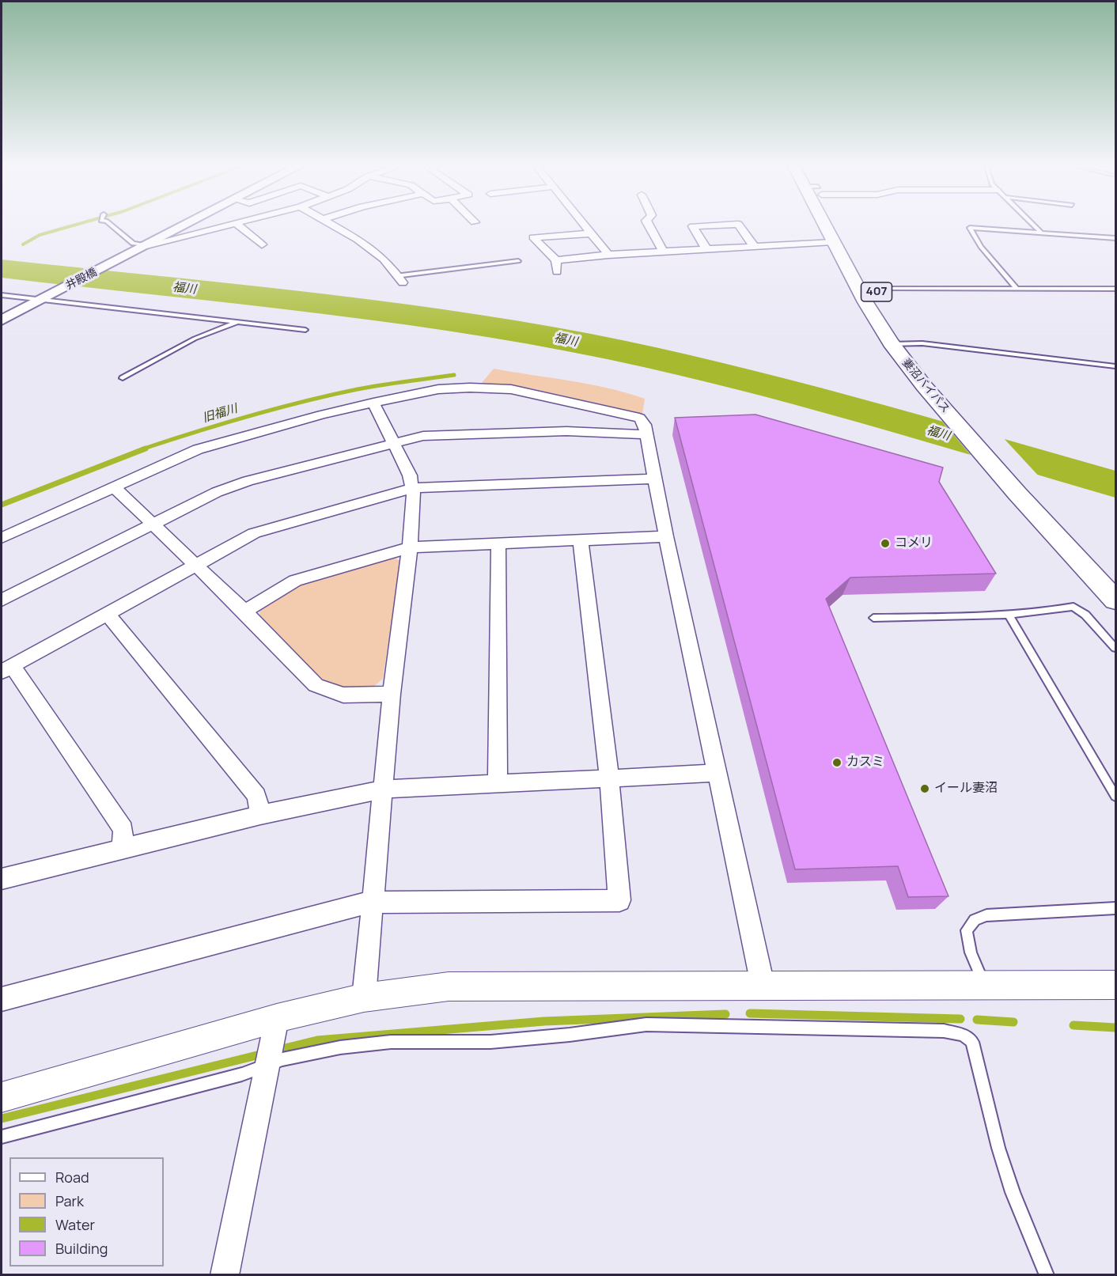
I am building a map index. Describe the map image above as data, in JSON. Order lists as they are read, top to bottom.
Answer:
{
  "streets": {
    "highway": ["407", "妻沼バイパス"],
    "main road": ["井殿橋"]
  },
  "water": ["福川", "旧福川"],
  "places": ["コメリ", "カスミ", "イール妻沼"],
  "legend": [
    "Road",
    "Park",
    "Water",
    "Building"
  ]
}
